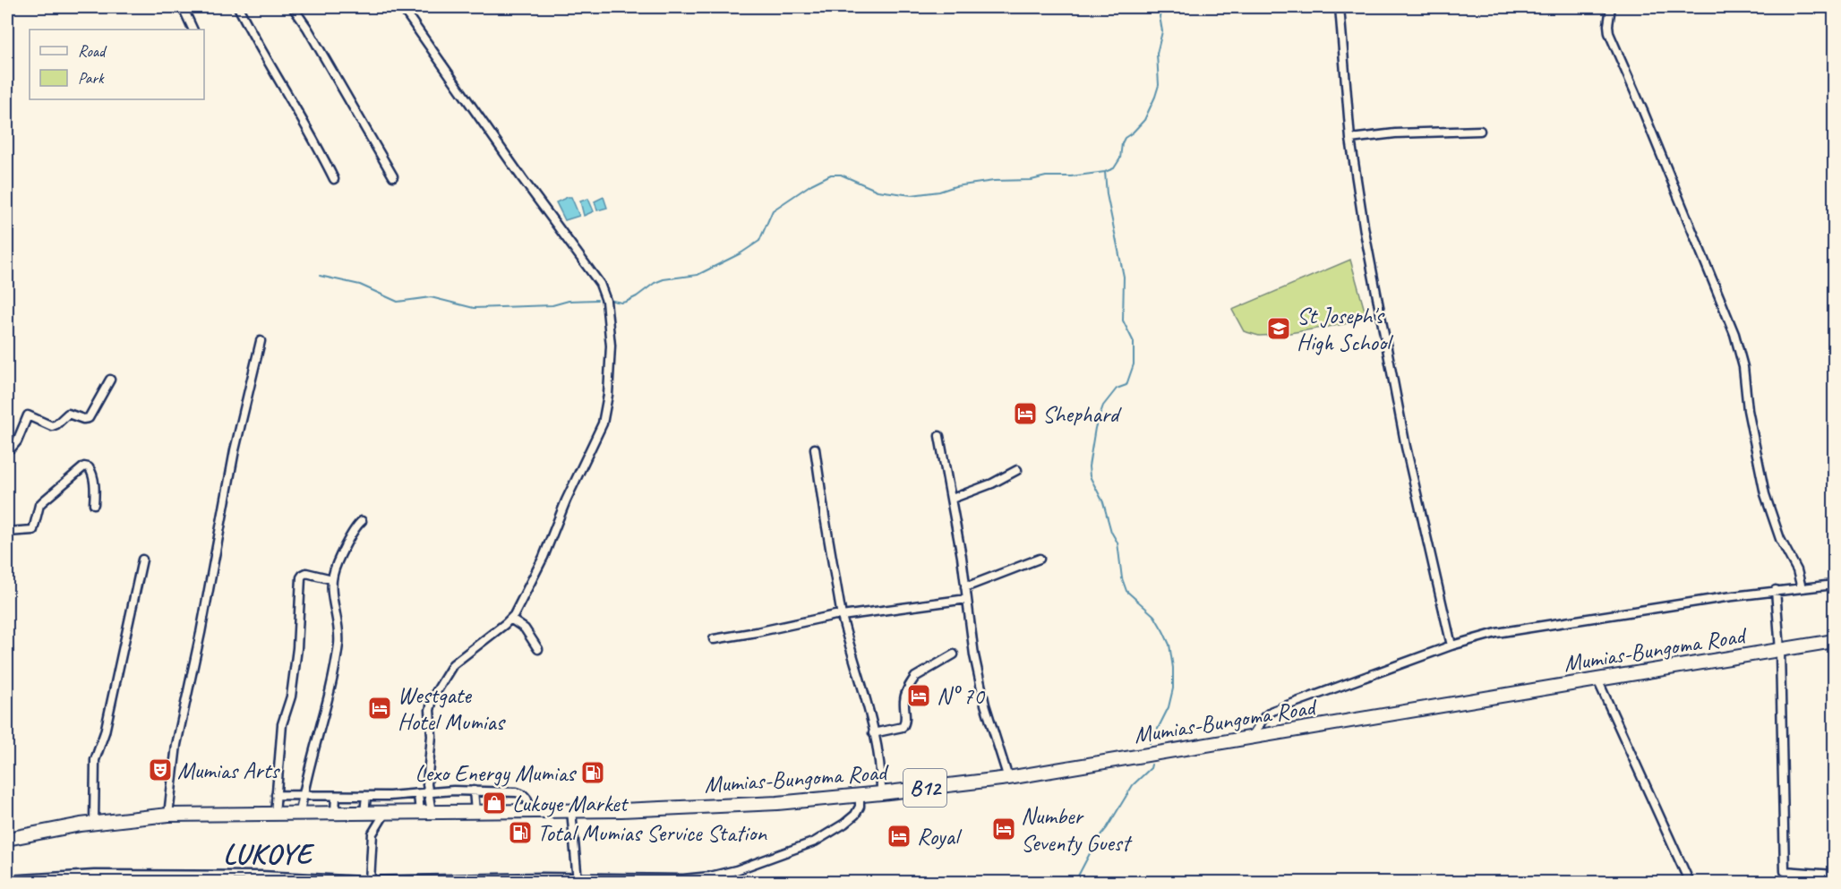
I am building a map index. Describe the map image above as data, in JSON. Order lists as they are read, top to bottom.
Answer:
{
  "streets": {
    "highway": ["Mumias-Bungoma Road", "B12"]
  },
  "districts": ["LUKOYE"],
  "places": {
    "school or university": ["St Joseph's High School"],
    "hotel": [
      "Shephard",
      "N° 70",
      "Westgate Hotel Mumias",
      "Number Seventy Guest",
      "Royal"
    ],
    "theatre": ["Mumias Arts"],
    "fuel station": ["Lexo Energy Mumias", "Total Mumias Service Station"],
    "shop": ["Lukoye Market"]
  },
  "legend": ["Road", "Park"]
}
